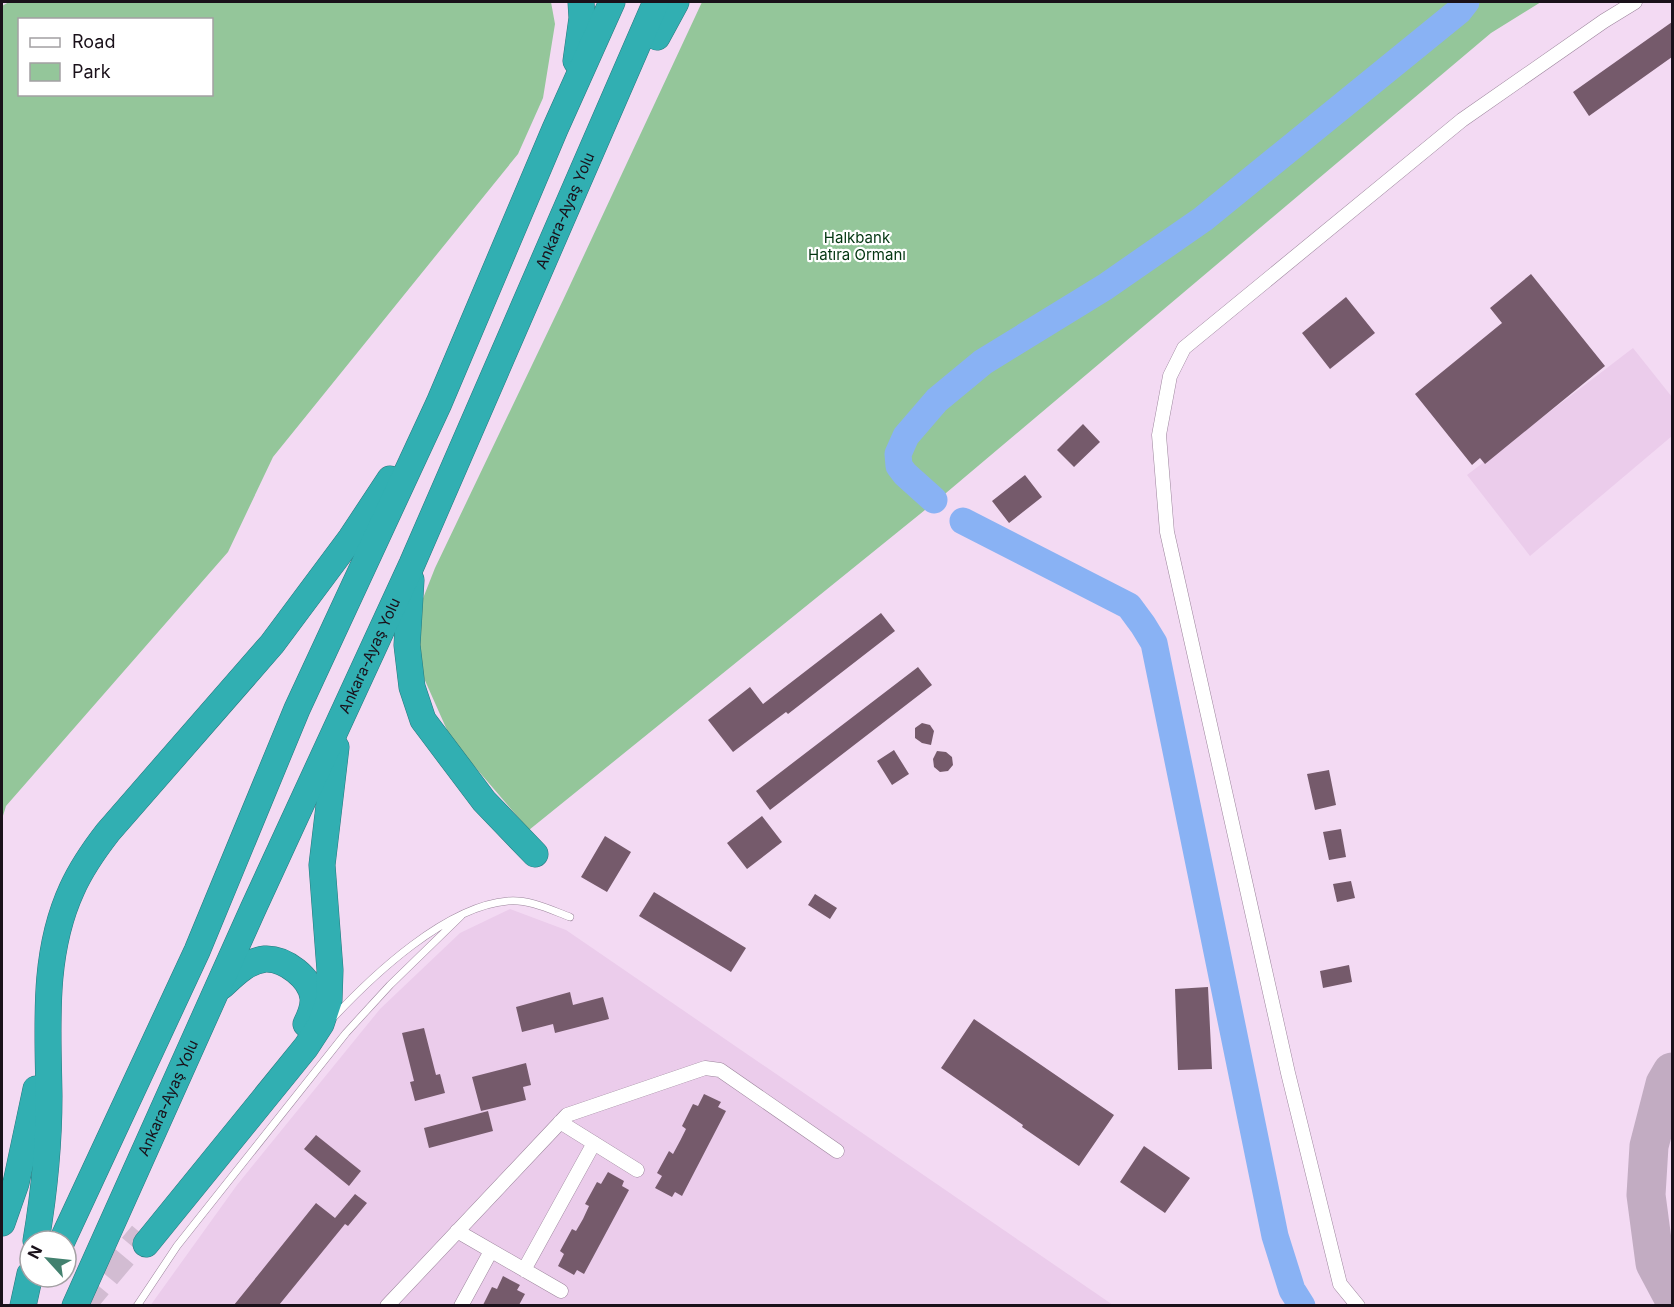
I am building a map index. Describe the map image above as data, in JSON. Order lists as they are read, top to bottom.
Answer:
{
  "streets": {
    "highway": ["Ankara-Ayaş Yolu"]
  },
  "parks": ["Halkbank Hatıra Ormanı"],
  "legend": ["Road", "Park"],
  "north": "top left"
}
